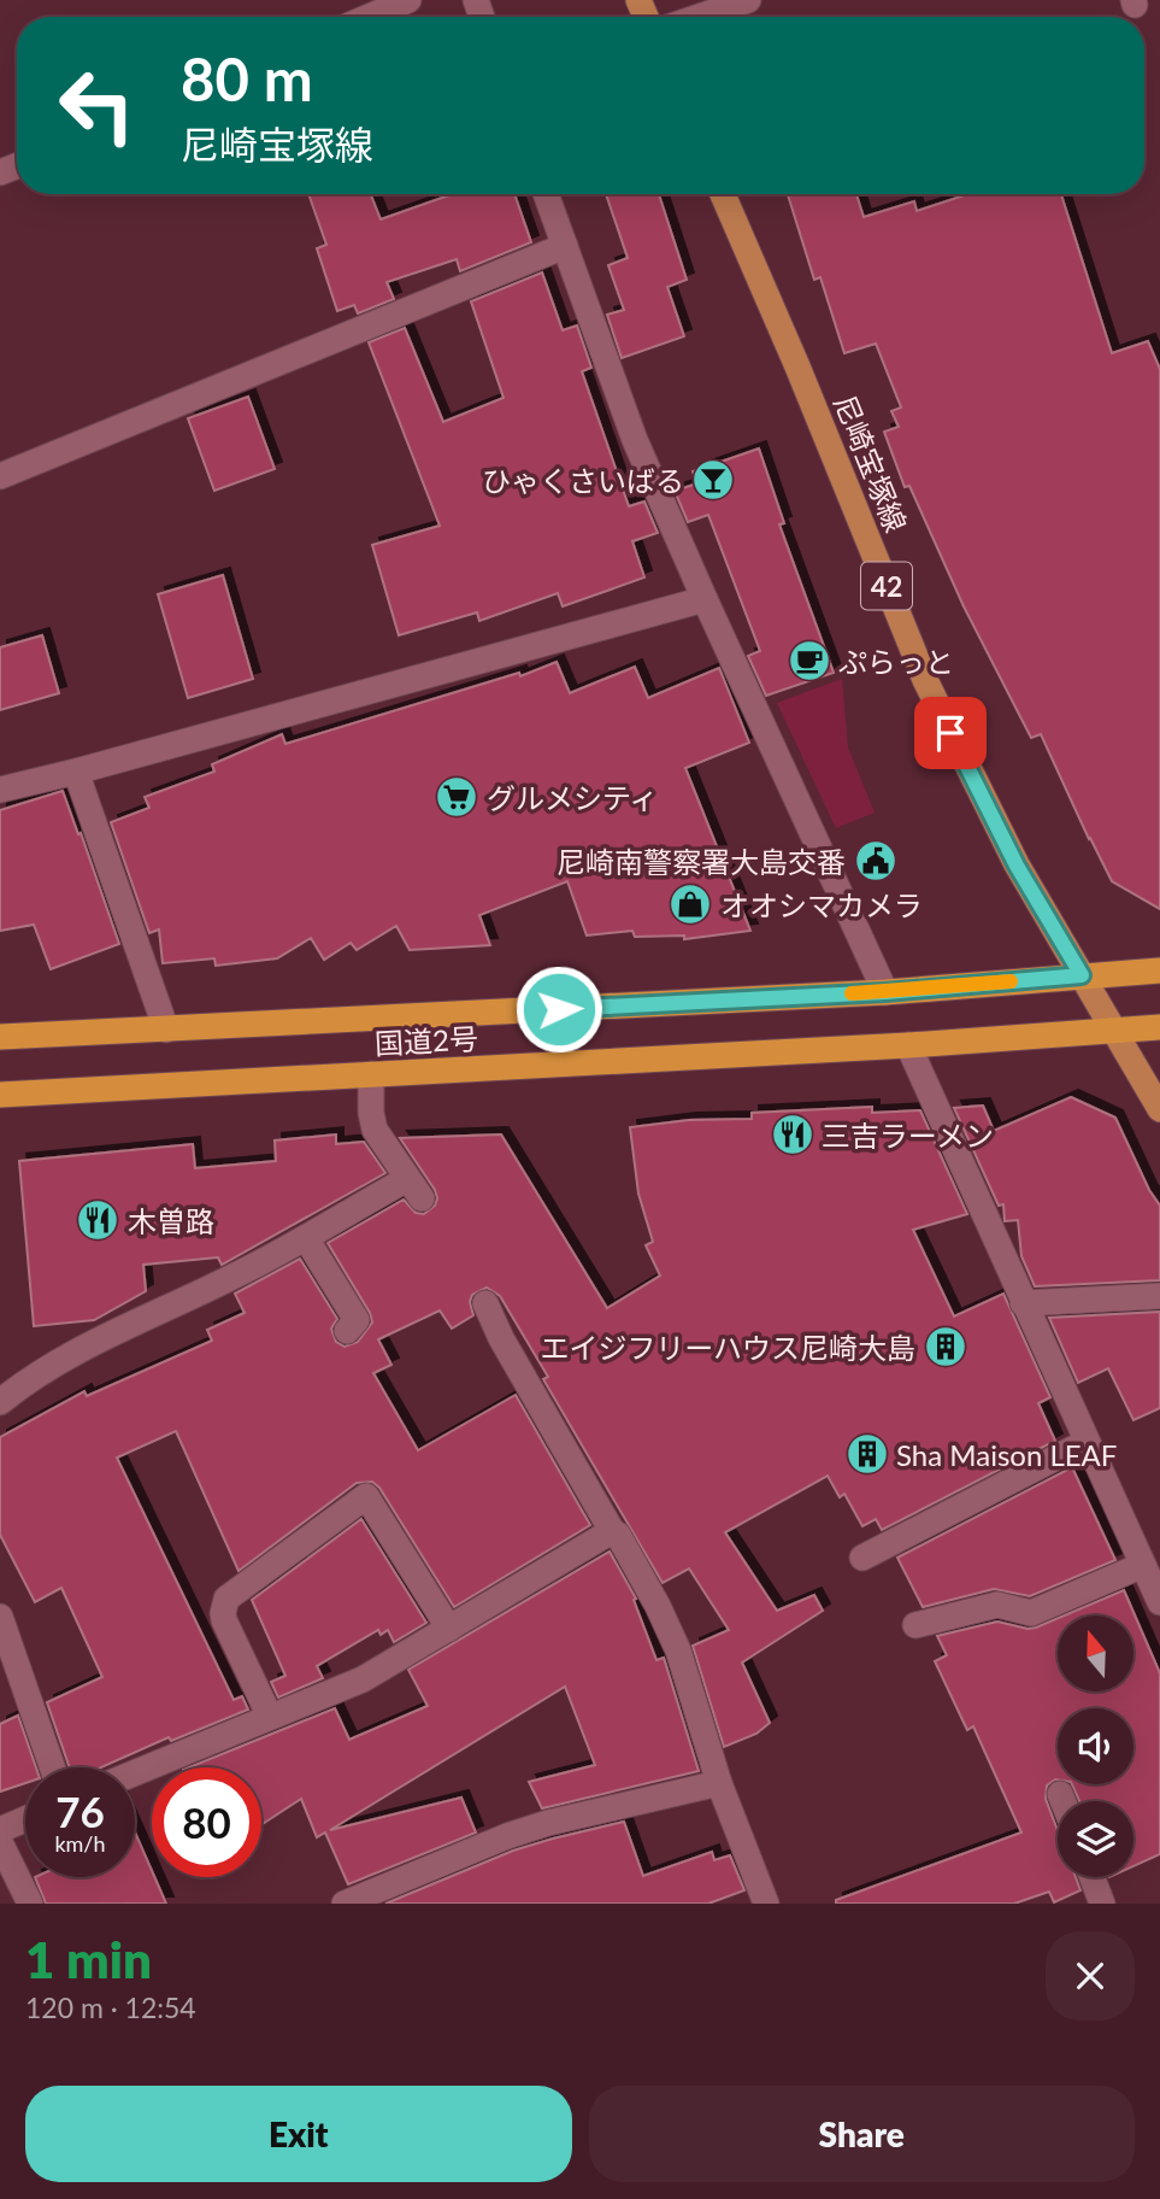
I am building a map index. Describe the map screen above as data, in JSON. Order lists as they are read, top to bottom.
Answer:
{
  "streets": {
    "highway": ["国道2号"],
    "main road": ["尼崎宝塚線", "42"]
  },
  "crossings": [
    ["尼崎宝塚線", "国道2号"]
  ],
  "places": {
    "bar": ["ひゃくさいばる"],
    "cafe": ["ぷらっと"],
    "supermarket": ["グルメシティ"],
    "public building": ["尼崎南警察署大島交番"],
    "shop": ["オオシマカメラ"],
    "restaurant": ["三吉ラーメン", "木曽路"],
    "building": ["エイジフリーハウス尼崎大島", "Sha Maison LEAF"]
  },
  "north": "top",
  "page": {
    "turn": ["80 m", "尼崎宝塚線"],
    "speed": "76 km/h",
    "limit": "80",
    "heading": ["1 min", "120 m · 12:54"],
    "buttons": ["Exit", "Share"]
  }
}
